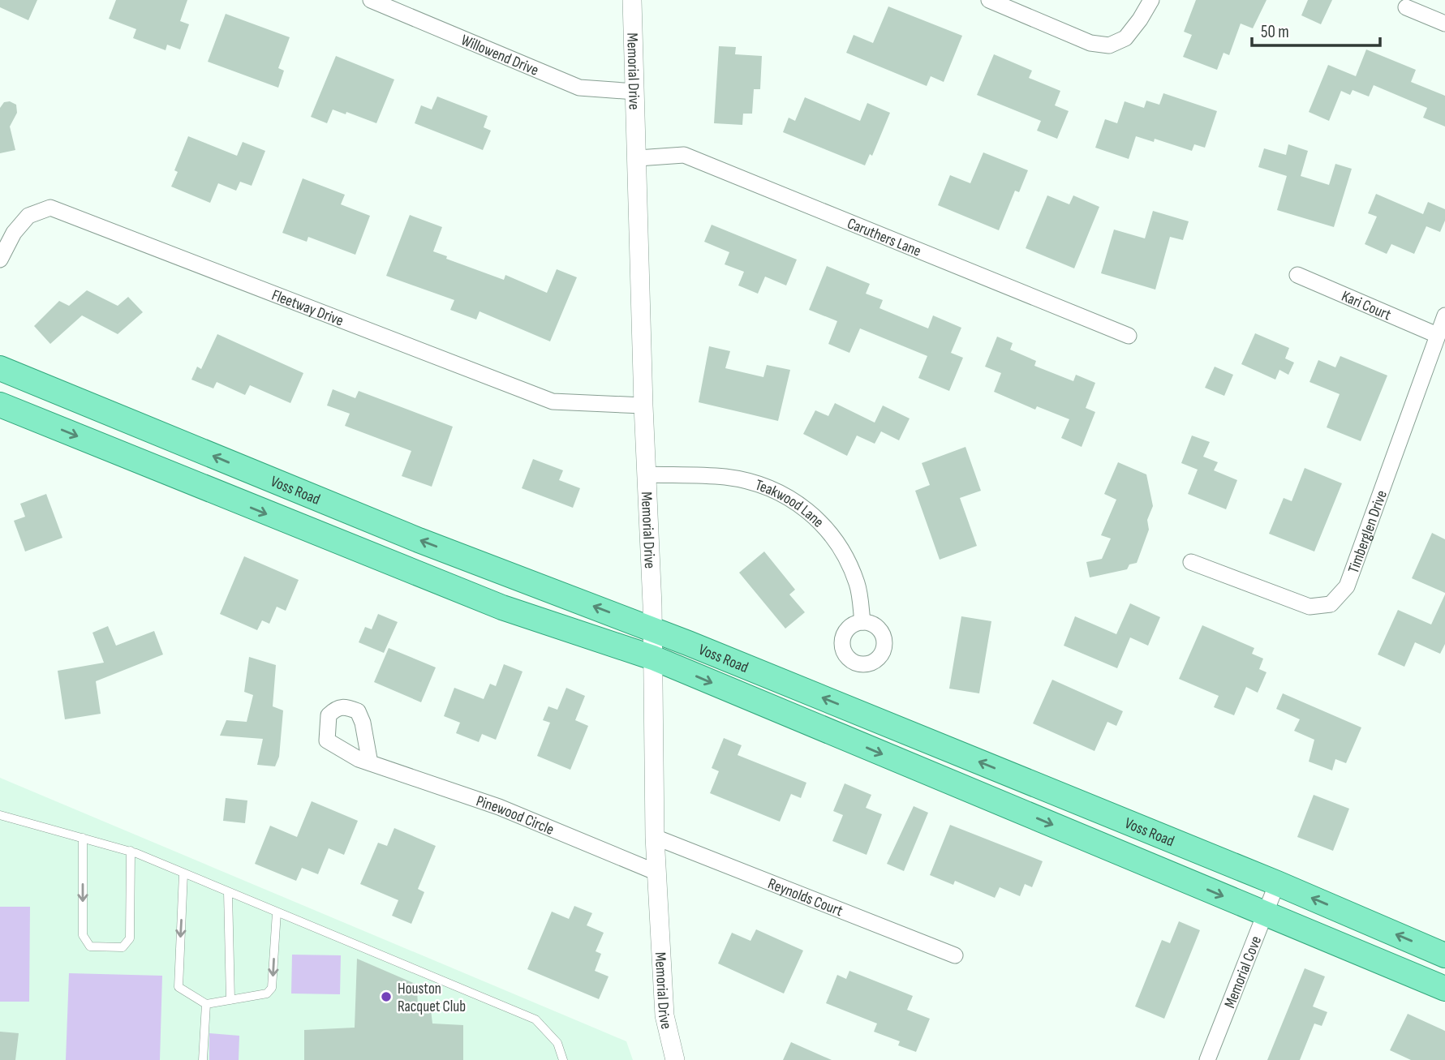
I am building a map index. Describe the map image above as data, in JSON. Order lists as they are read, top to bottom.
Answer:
{
  "streets": {
    "main road": ["Voss Road"],
    "street": [
      "Willowend Drive",
      "Memorial Drive",
      "Caruthers Lane",
      "Kari Court",
      "Fleetway Drive",
      "Teakwood Lane",
      "Timberglen Drive",
      "Pinewood Circle",
      "Reynolds Court",
      "Memorial Cove"
    ]
  },
  "crossings": [
    ["Willowend Drive", "Memorial Drive"],
    ["Memorial Drive", "Caruthers Lane"],
    ["Memorial Drive", "Fleetway Drive"],
    ["Memorial Drive", "Voss Road"],
    ["Memorial Drive", "Teakwood Lane"],
    ["Memorial Drive", "Pinewood Circle"],
    ["Memorial Drive", "Reynolds Court"],
    ["Kari Court", "Timberglen Drive"],
    ["Voss Road", "Memorial Cove"]
  ],
  "places": ["Houston Racquet Club"],
  "scale_bar": "50 m"
}
